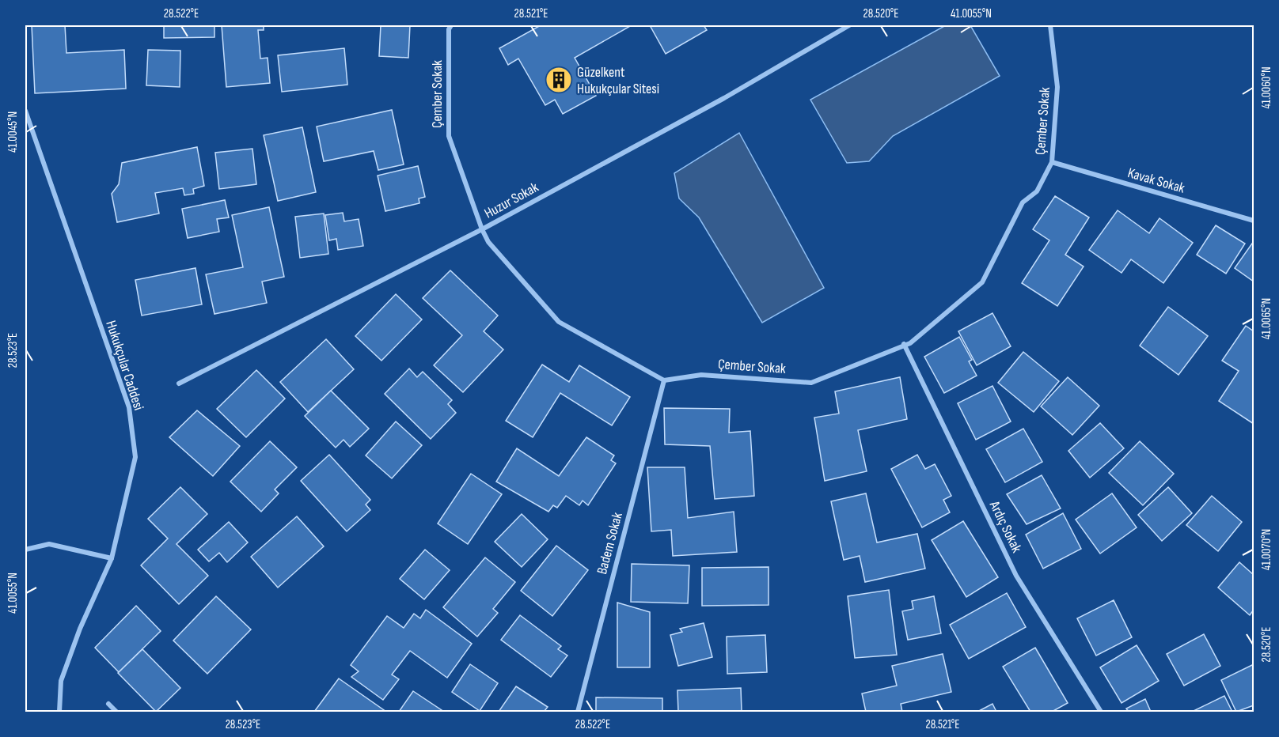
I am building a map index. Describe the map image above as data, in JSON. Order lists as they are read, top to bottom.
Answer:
{
  "streets": {
    "street": [
      "Çember Sokak",
      "Kavak Sokak",
      "Huzur Sokak",
      "Hukukçular Caddesi",
      "Ardıç Sokak",
      "Badem Sokak"
    ]
  },
  "crossings": [
    ["Çember Sokak", "Kavak Sokak"],
    ["Çember Sokak", "Huzur Sokak"],
    ["Çember Sokak", "Ardıç Sokak"],
    ["Çember Sokak", "Badem Sokak"]
  ],
  "places": {
    "building": ["Güzelkent Hukukçular Sitesi"]
  },
  "coordinates": [
    "28.522°E",
    "28.521°E",
    "28.520°E",
    "41.0055°N",
    "41.0060°N",
    "41.0045°N",
    "41.0065°N",
    "28.523°E",
    "41.0070°N"
  ]
}
